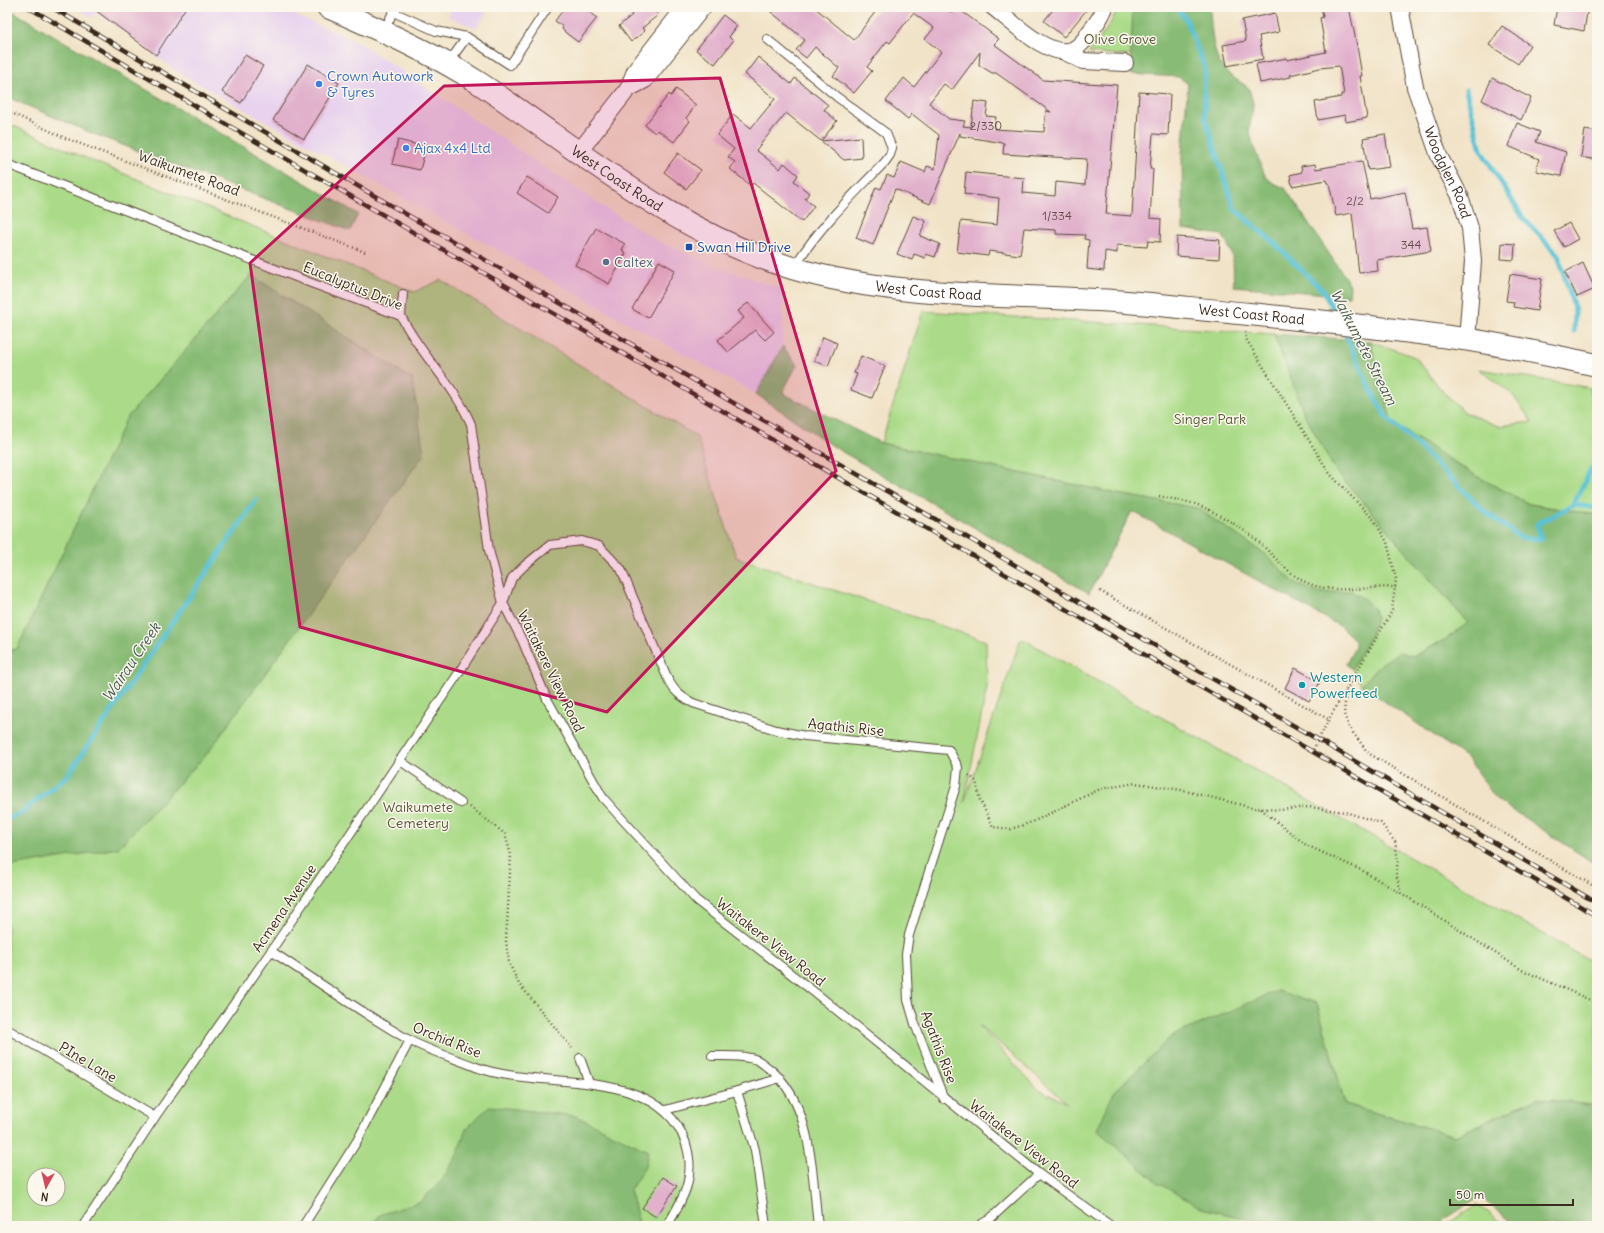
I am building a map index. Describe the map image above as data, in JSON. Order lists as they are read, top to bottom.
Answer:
{
  "streets": {
    "main road": ["West Coast Road"],
    "street": ["Woodglen Road"],
    "lane": [
      "Eucalyptus Drive",
      "Waitakere View Road",
      "Agathis Rise",
      "Acmena Avenue",
      "Orchid Rise",
      "PIne Lane"
    ],
    "path": ["Waikumete Road"]
  },
  "crossings": [
    ["Woodglen Road", "West Coast Road"],
    ["Eucalyptus Drive", "Waitakere View Road"],
    ["Eucalyptus Drive", "Agathis Rise"],
    ["Eucalyptus Drive", "Acmena Avenue"],
    ["Waitakere View Road", "Agathis Rise"],
    ["Waitakere View Road", "Acmena Avenue"],
    ["Agathis Rise", "Acmena Avenue"],
    ["Acmena Avenue", "Orchid Rise"],
    ["Acmena Avenue", "PIne Lane"]
  ],
  "water": ["Waikumete Stream", "Wairau Creek"],
  "parks": ["Olive Grove", "Singer Park", "Waikumete Cemetery"],
  "places": {
    "other": [
      "Crown Autowork & Tyres",
      "Ajax 4x4 Ltd",
      "Caltex",
      "Western Powerfeed"
    ],
    "transit": ["Swan Hill Drive"]
  },
  "house_numbers": [
    "2/330",
    "2/2",
    "1/334",
    "344"
  ],
  "scale_bar": "50 m",
  "north": "bottom"
}
